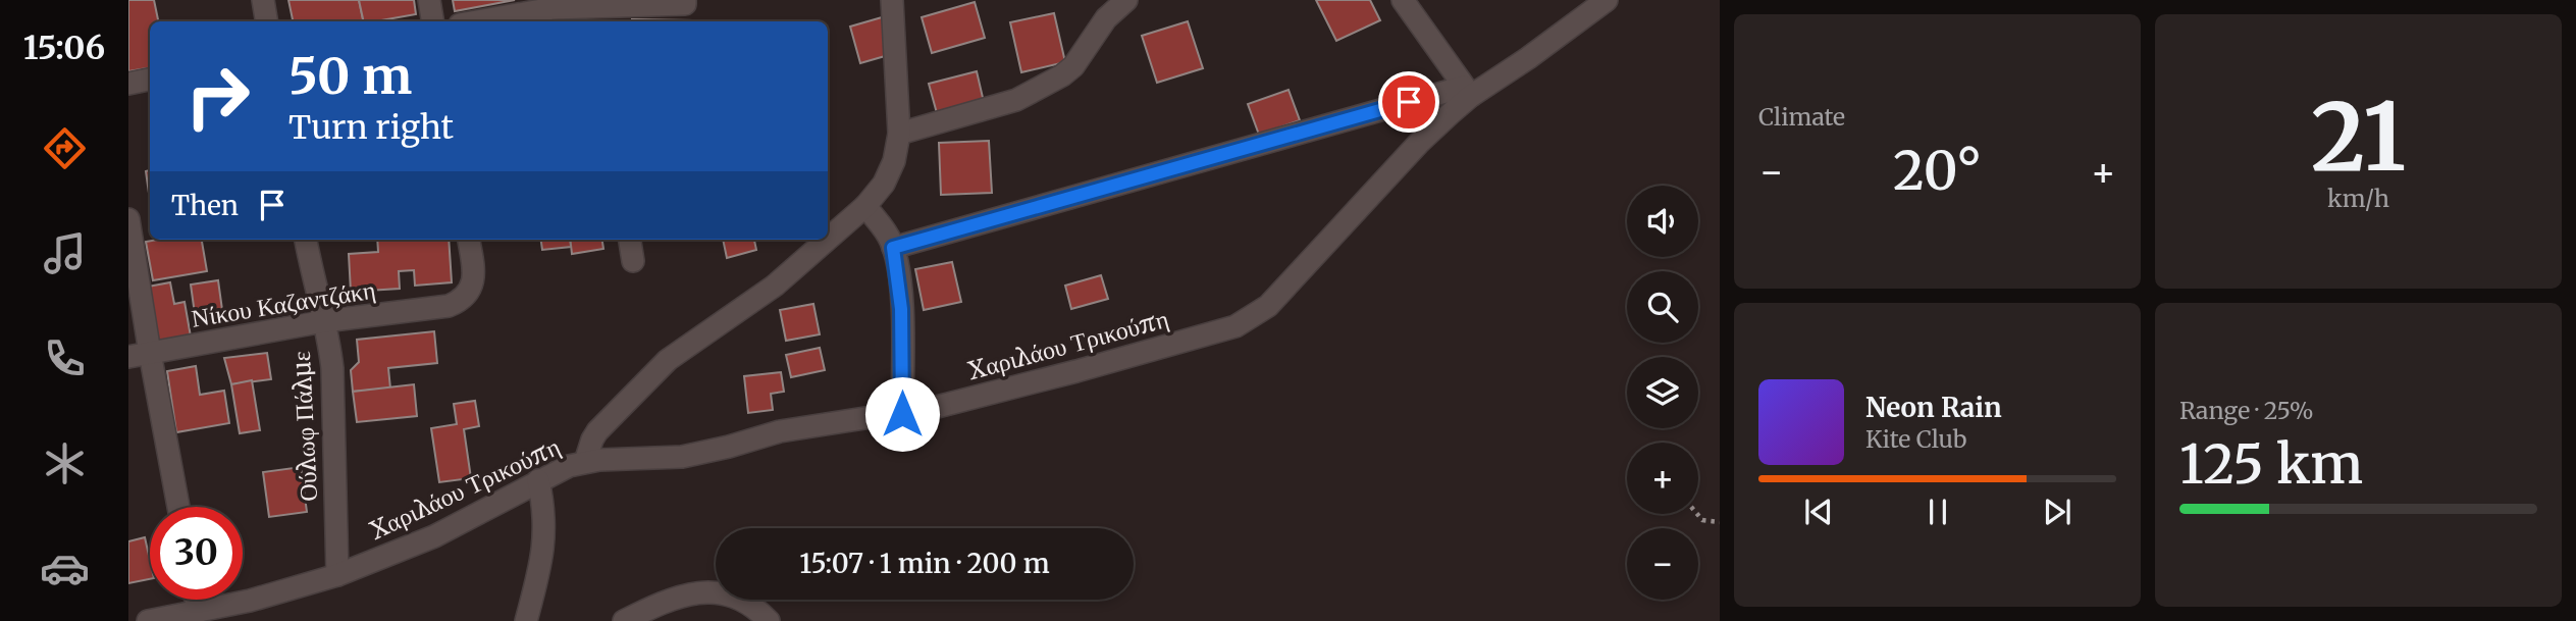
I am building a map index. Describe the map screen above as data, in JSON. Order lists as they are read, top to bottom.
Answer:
{
  "streets": {
    "street": ["Νίκου Καζαντζάκη", "Χαριλάου Τρικούπη", "Ούλωφ Πάλμε"]
  },
  "crossings": [
    ["Νίκου Καζαντζάκη", "Ούλωφ Πάλμε"],
    ["Χαριλάου Τρικούπη", "Ούλωφ Πάλμε"]
  ],
  "page": {
    "tabs": "15:06",
    "tile": [
      "Climate",
      ["21", "km/h"],
      ["Range · 25%", "125 km"]
    ],
    "turn": ["50 m", "Turn right"],
    "heat": ["−", "20°", "+"],
    "then": "Then",
    "map_buttons": ["+", "−"],
    "song": ["Neon Rain", "Kite Club"],
    "limit": "30",
    "trip": "15:07 · 1 min · 200 m"
  }
}
